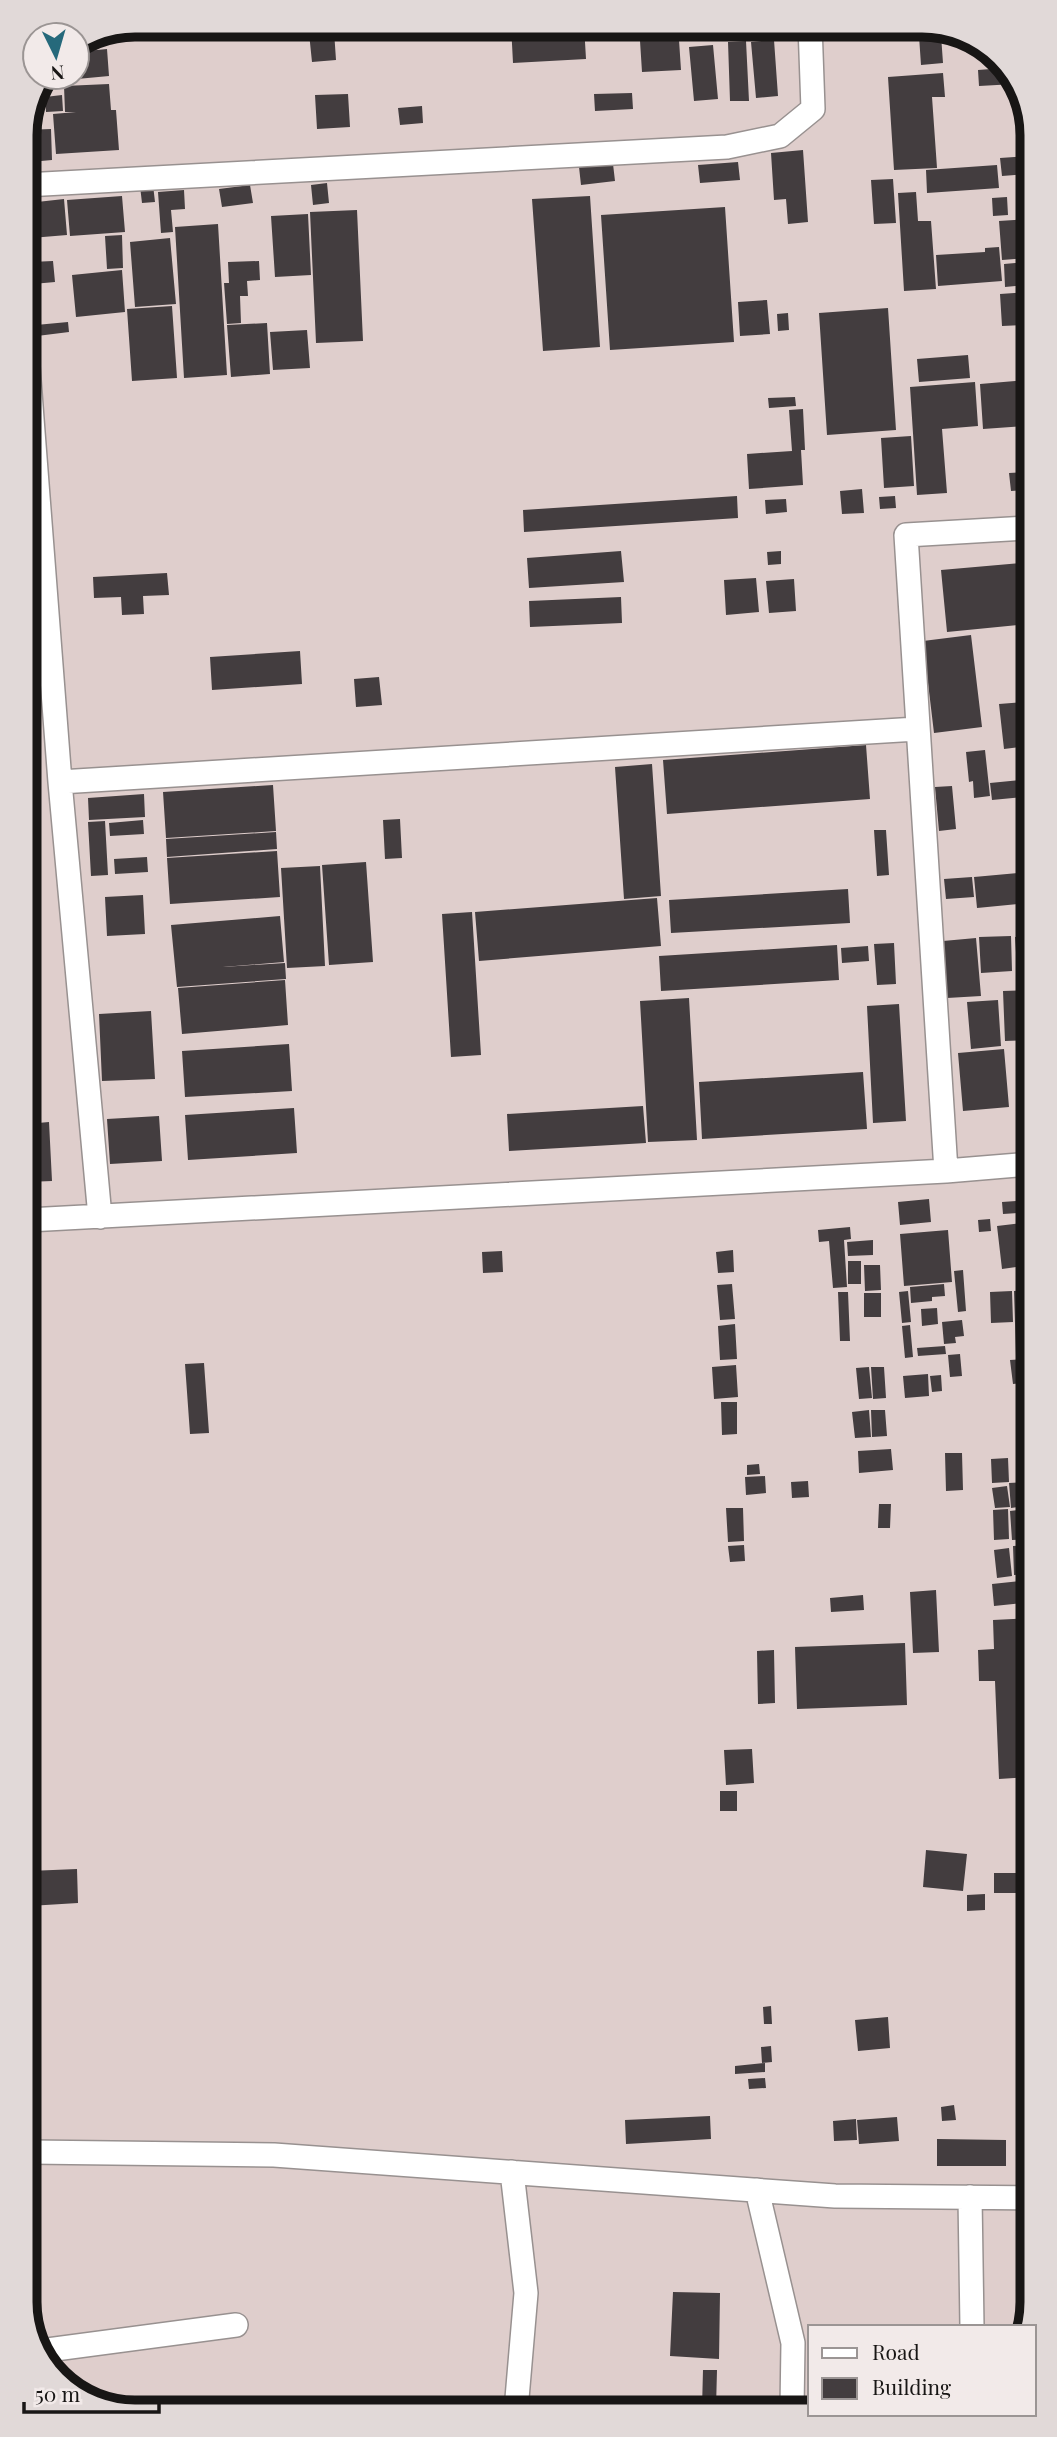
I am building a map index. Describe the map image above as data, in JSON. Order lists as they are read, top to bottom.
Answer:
{
  "legend": ["Road", "Building"],
  "scale_bar": "50 m",
  "north": "bottom"
}
